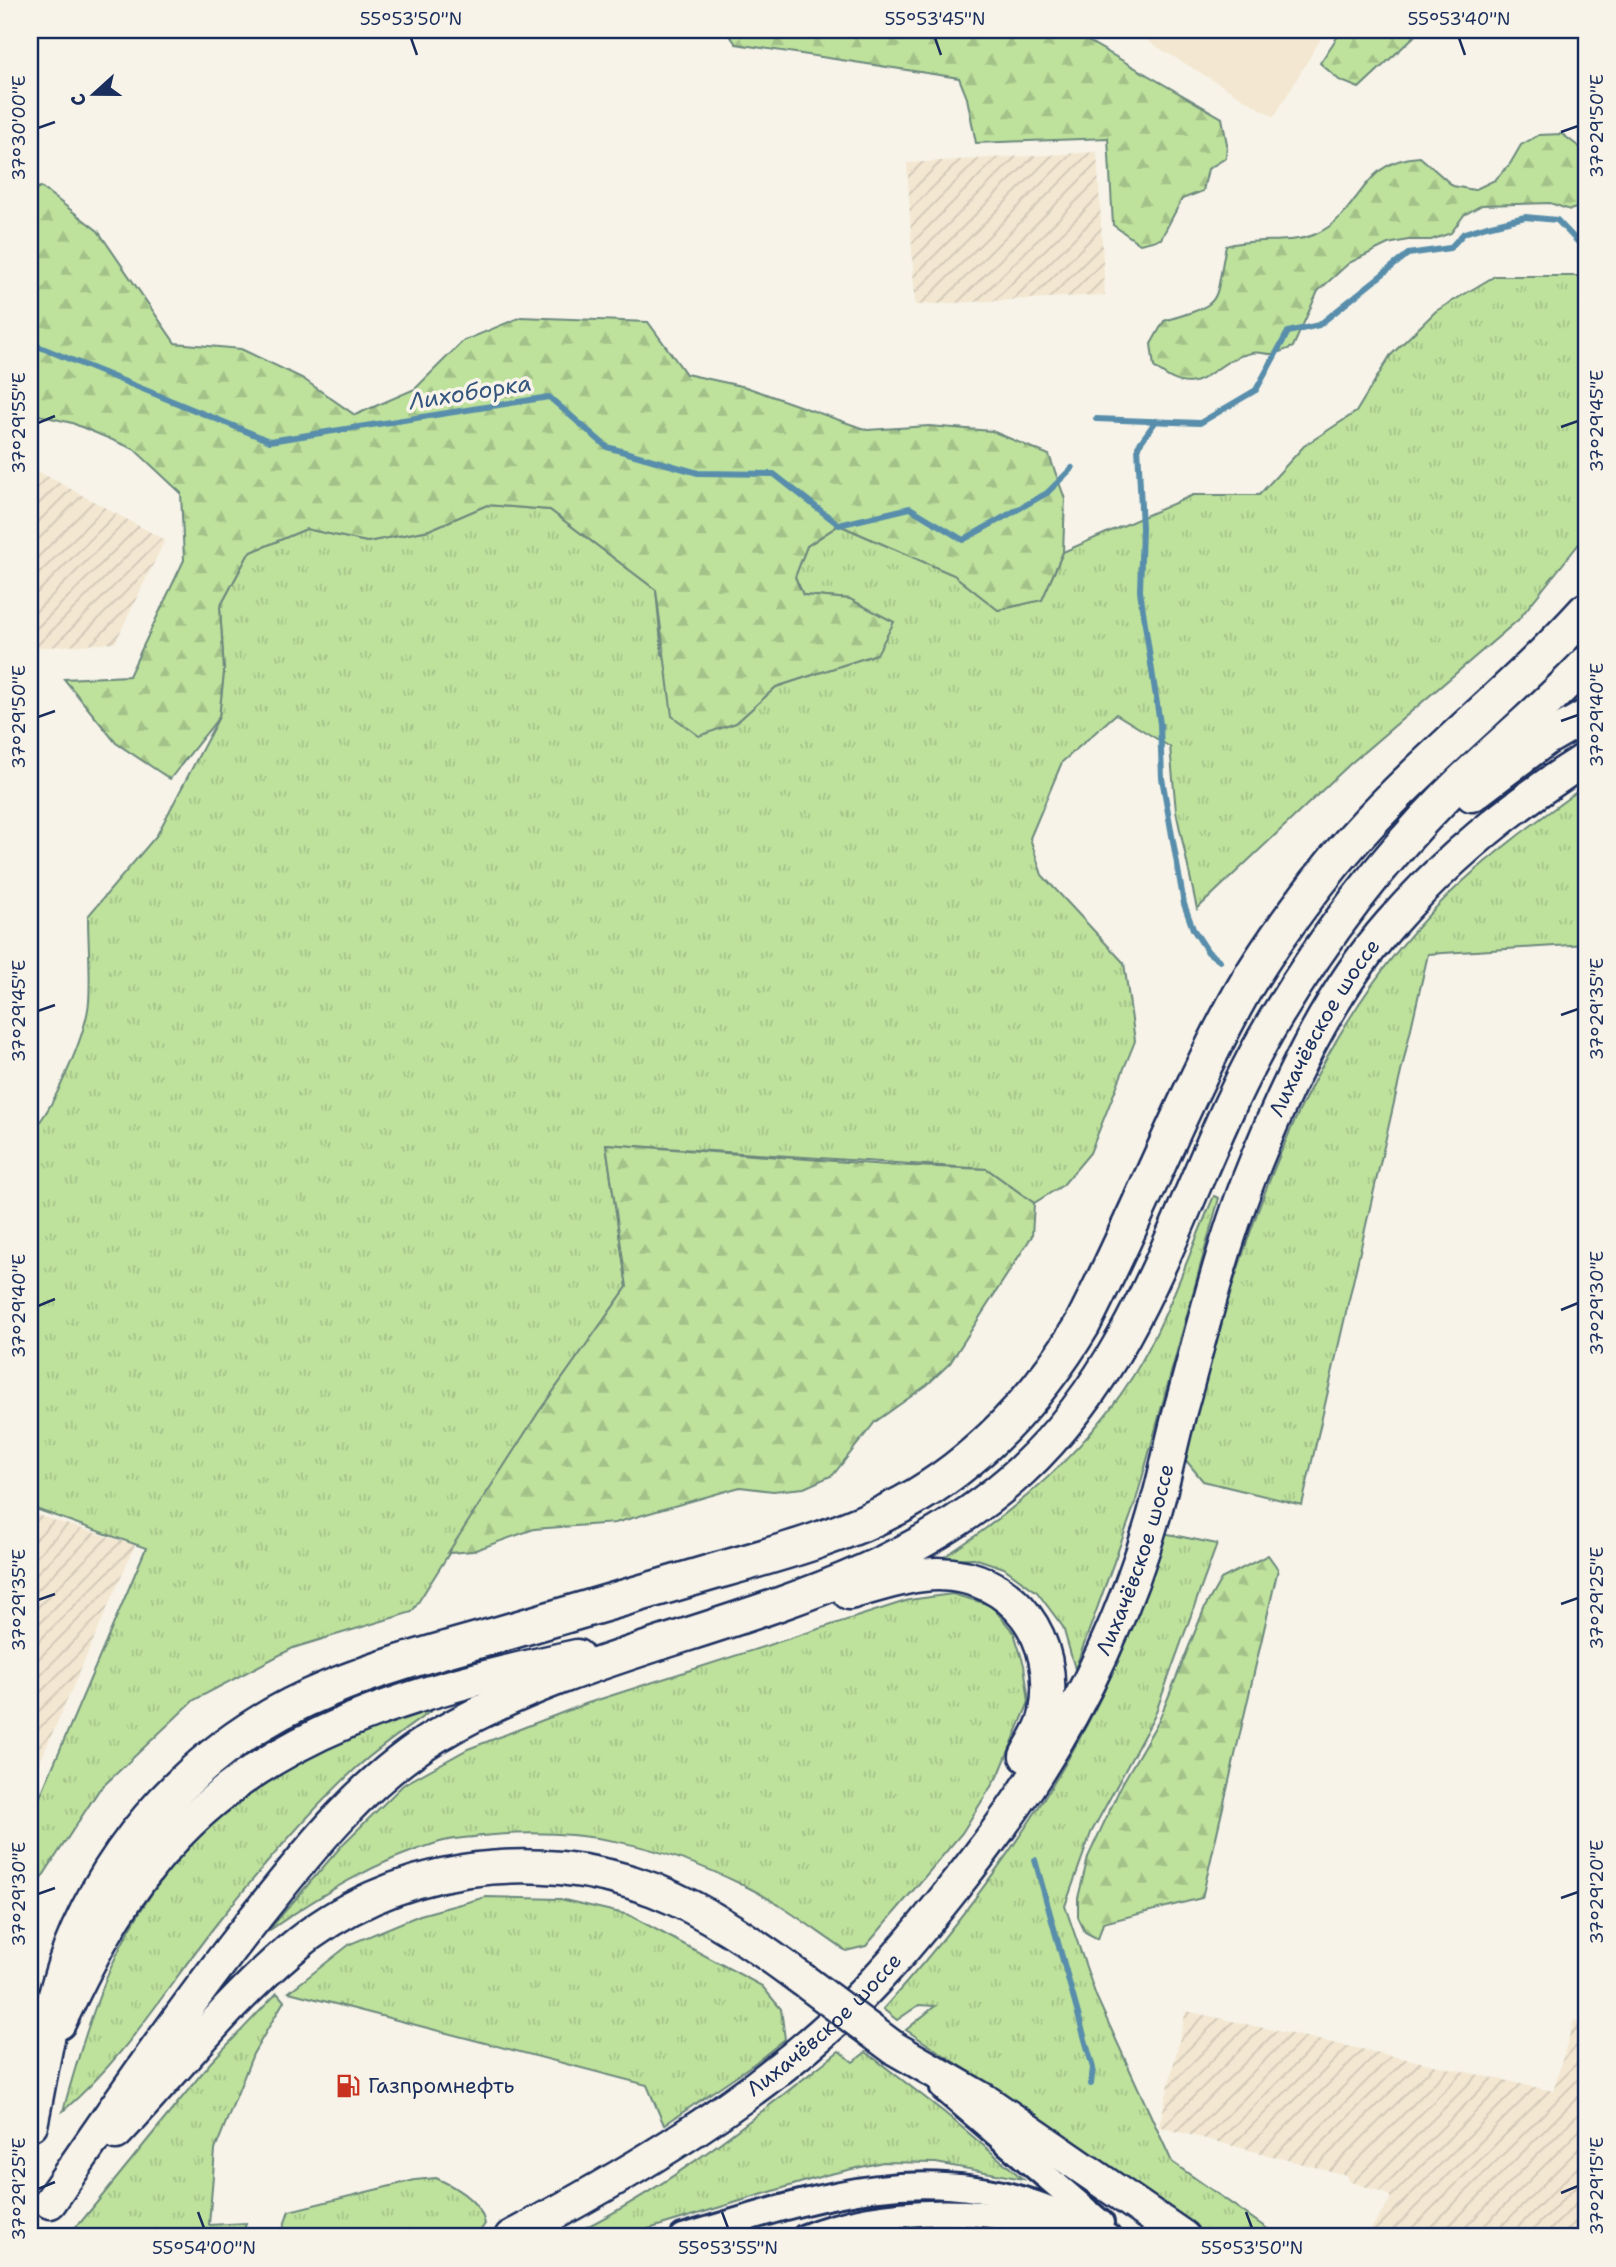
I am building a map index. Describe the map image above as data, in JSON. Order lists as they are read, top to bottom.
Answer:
{
  "streets": {
    "main road": ["Лихачёвское шоссе"]
  },
  "water": ["Лихоборка"],
  "places": {
    "fuel station": ["Газпромнефть"]
  },
  "north": "left",
  "coordinates": [
    "55°53'50\"N",
    "55°53'45\"N",
    "55°53'40\"N",
    "37°29'50\"E",
    "37°30'00\"E",
    "37°29'45\"E",
    "37°29'55\"E",
    "37°29'40\"E",
    "37°29'35\"E",
    "37°29'30\"E",
    "37°29'25\"E",
    "37°29'20\"E",
    "37°29'15\"E",
    "55°54'00\"N",
    "55°53'55\"N"
  ]
}
